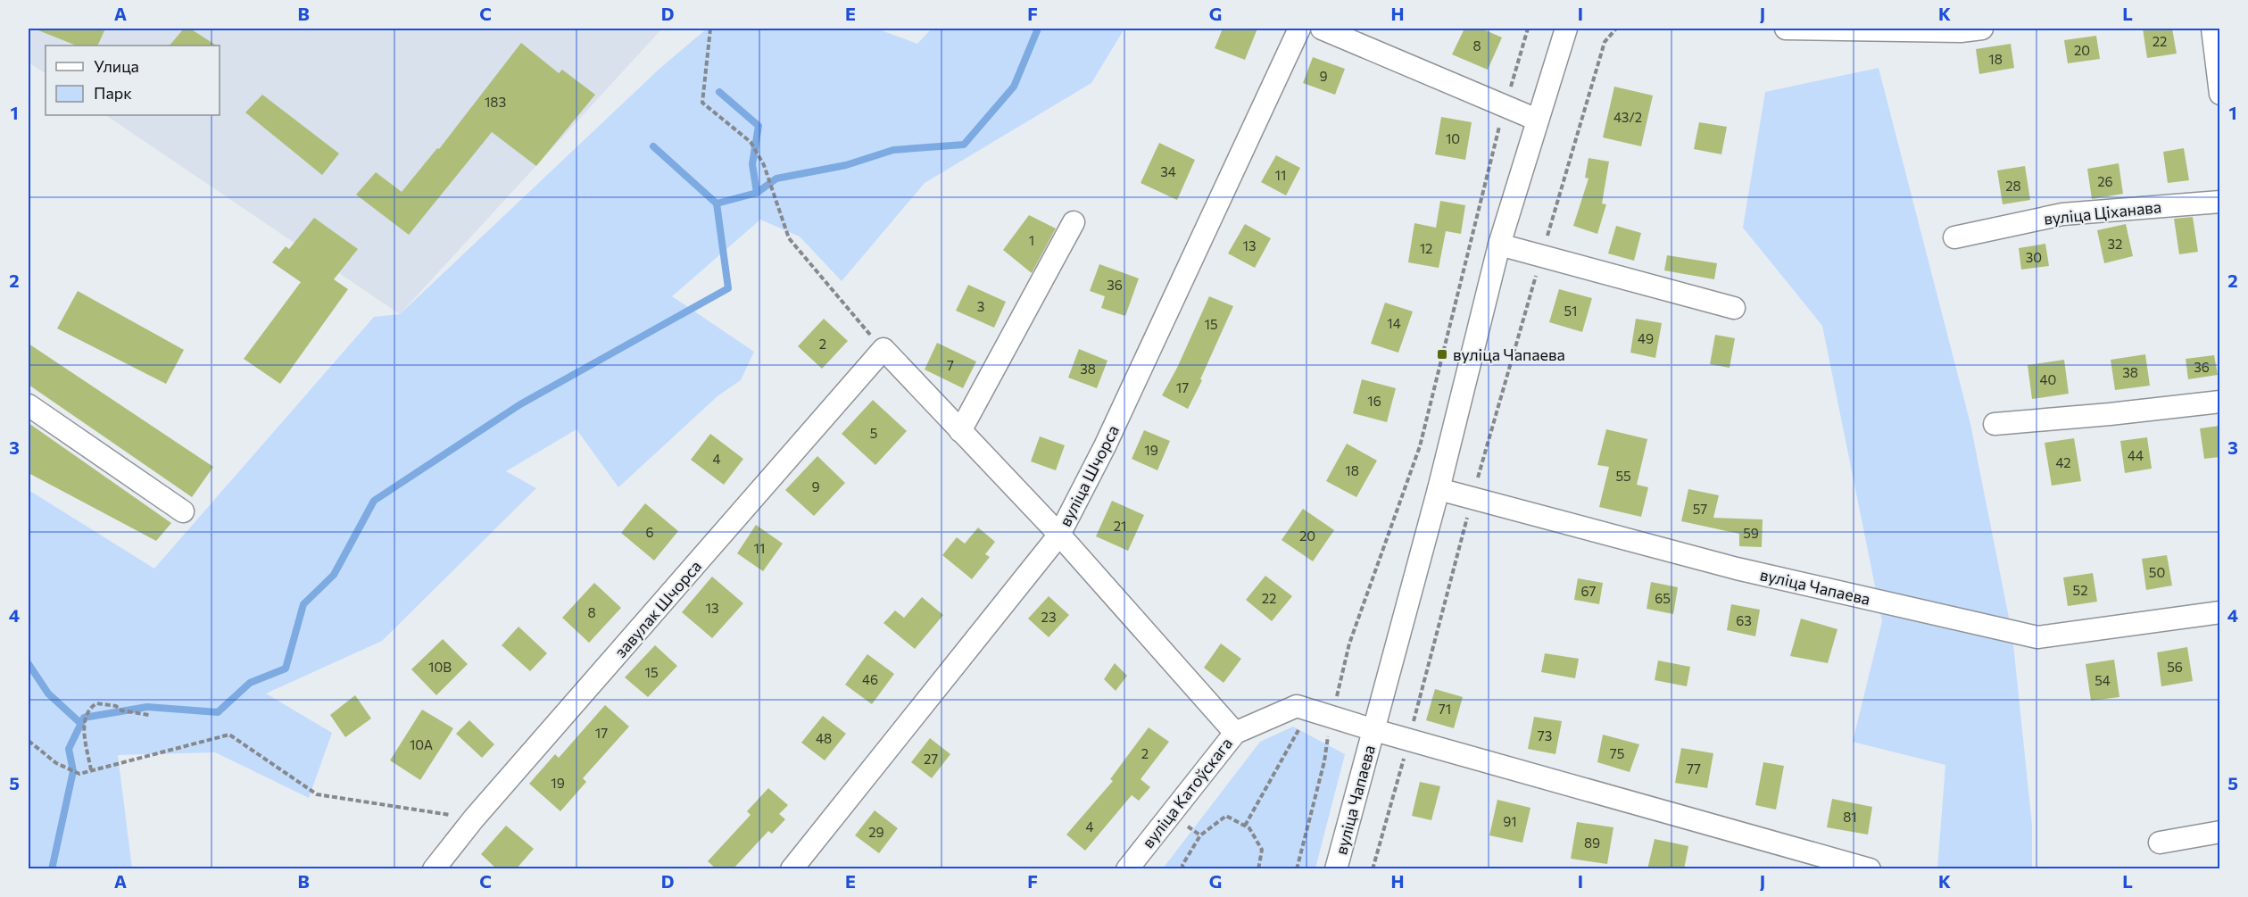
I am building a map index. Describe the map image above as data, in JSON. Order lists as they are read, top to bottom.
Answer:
{
  "streets": {
    "street": [
      "вуліца Ціханава",
      "вуліца Шчорса",
      "вуліца Чапаева",
      "завулак Шчорса",
      "вуліца Катоўскага"
    ]
  },
  "crossings": [
    ["вуліца Чапаева", "вуліца Катоўскага"]
  ],
  "places": {
    "transit": ["вуліца Чапаева"]
  },
  "house_numbers": [
    "22",
    "8",
    "20",
    "18",
    "9",
    "18З",
    "43/2",
    "10",
    "34",
    "11",
    "26",
    "28",
    "1",
    "32",
    "13",
    "12",
    "30",
    "36",
    "3",
    "51",
    "14",
    "15",
    "49",
    "2",
    "7",
    "36",
    "38",
    "38",
    "40",
    "17",
    "16",
    "5",
    "19",
    "44",
    "4",
    "42",
    "18",
    "55",
    "9",
    "57",
    "21",
    "6",
    "59",
    "20",
    "11",
    "50",
    "52",
    "67",
    "22",
    "65",
    "13",
    "8",
    "23",
    "63",
    "10В",
    "56",
    "15",
    "46",
    "54",
    "71",
    "17",
    "73",
    "48",
    "10А",
    "2",
    "75",
    "27",
    "77",
    "19",
    "81",
    "91",
    "4",
    "29",
    "89"
  ],
  "legend": ["Улица", "Парк"],
  "grid": {
    "columns": [
      "A",
      "B",
      "C",
      "D",
      "E",
      "F",
      "G",
      "H",
      "I",
      "J",
      "K",
      "L"
    ],
    "rows": [
      "1",
      "2",
      "3",
      "4",
      "5"
    ]
  }
}
